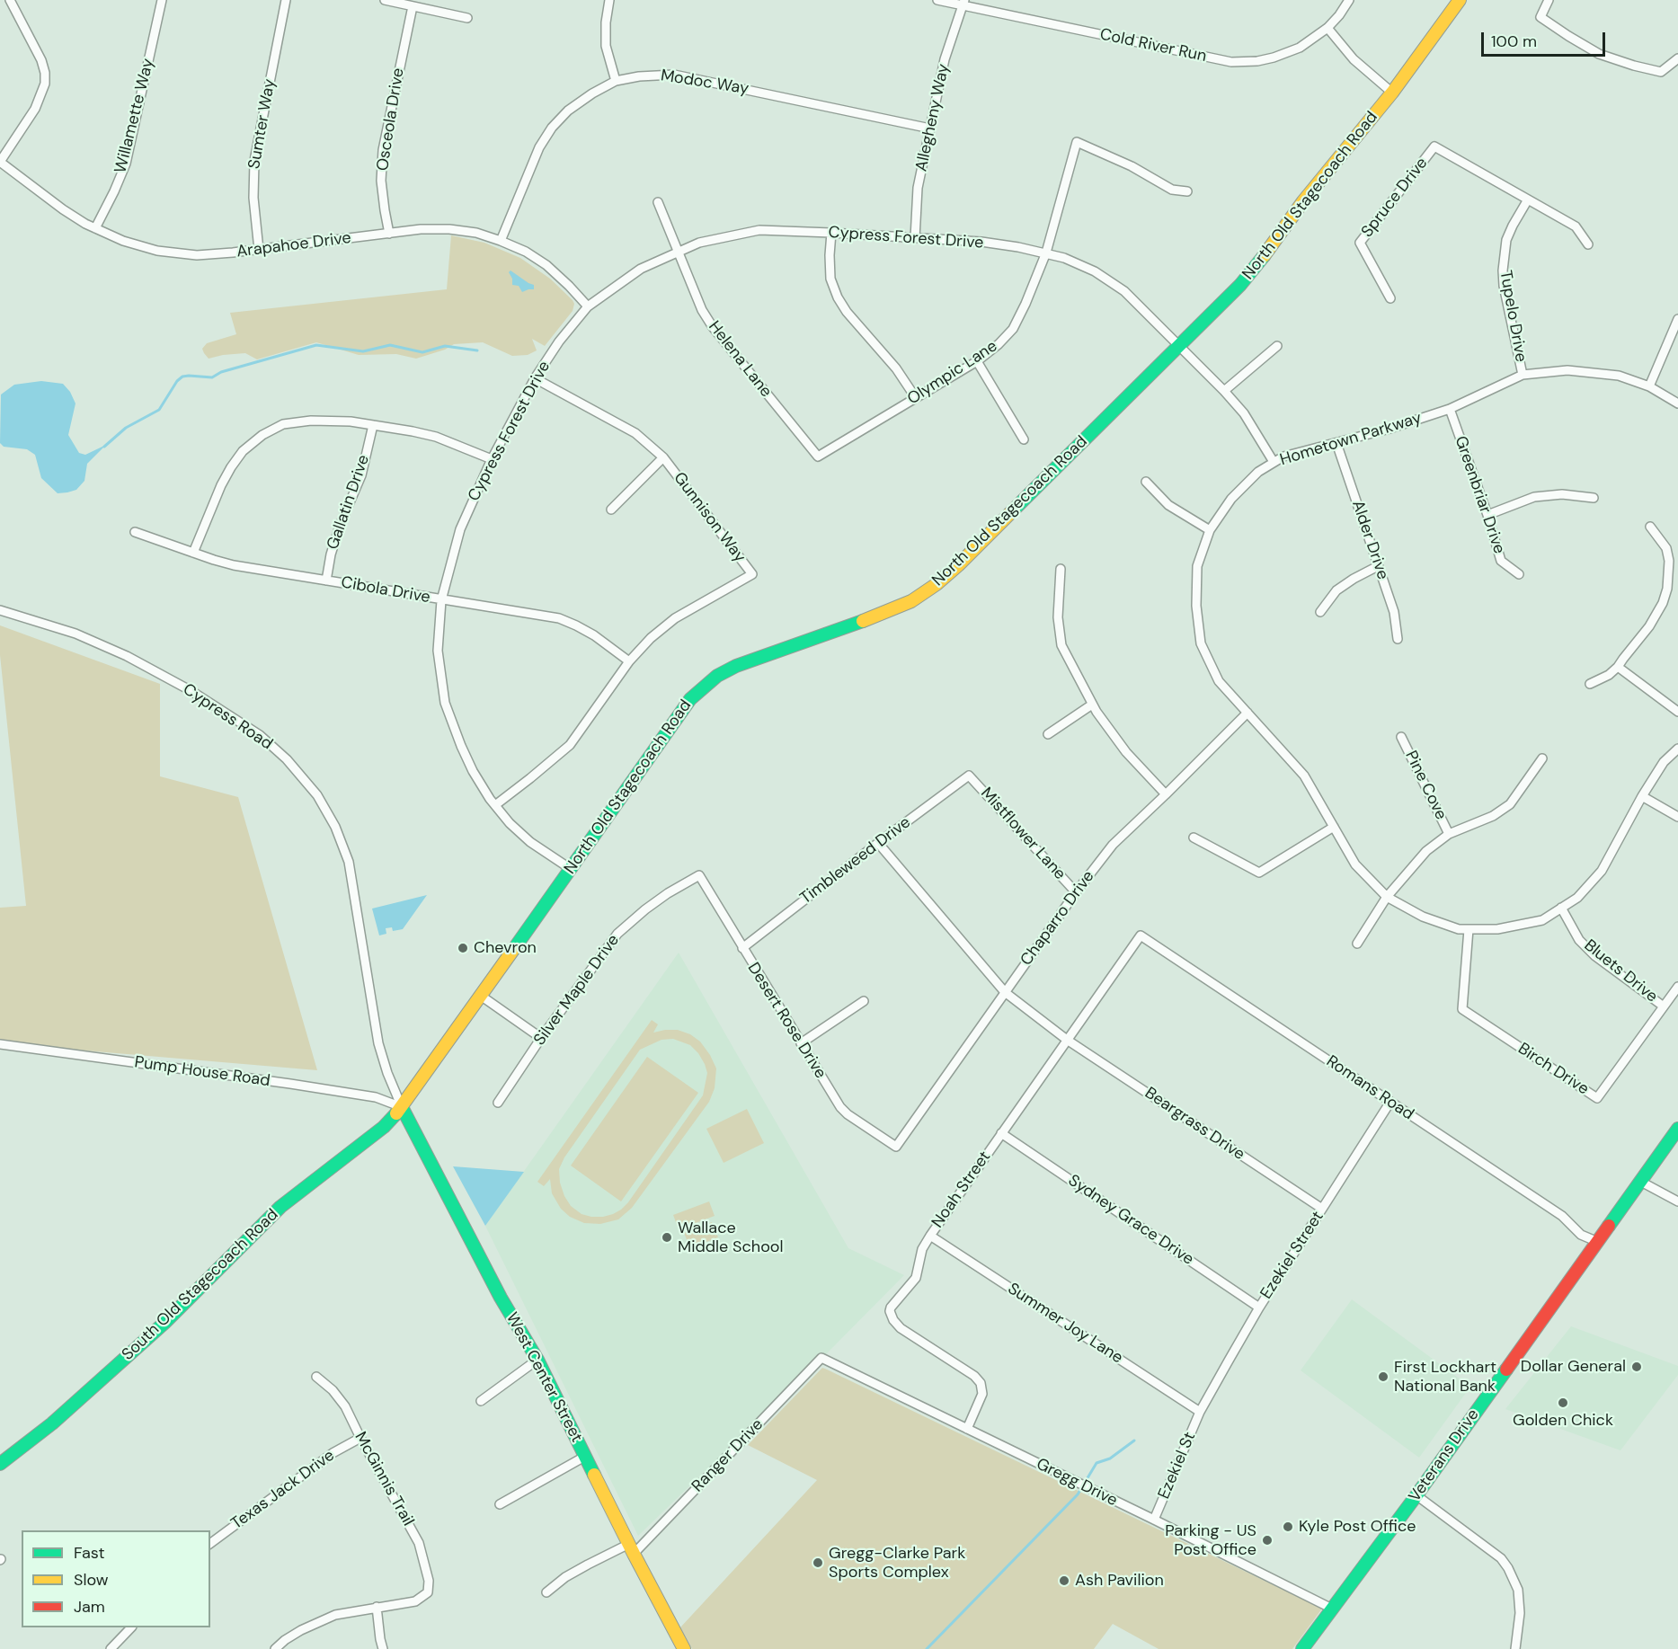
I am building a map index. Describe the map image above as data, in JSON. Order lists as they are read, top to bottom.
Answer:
{
  "streets": {
    "street": [
      "Cold River Run",
      "Modoc Way",
      "Willamette Way",
      "Allegheny Way",
      "Osceola Drive",
      "Sumter Way",
      "North Old Stagecoach Road",
      "Spruce Drive",
      "Cypress Forest Drive",
      "Arapahoe Drive",
      "Tupelo Drive",
      "Helena Lane",
      "Olympic Lane",
      "Hometown Parkway",
      "Greenbriar Drive",
      "Gallatin Drive",
      "Gunnison Way",
      "Alder Drive",
      "Cibola Drive",
      "Cypress Road",
      "Pine Cove",
      "Mistflower Lane",
      "Timbleweed Drive",
      "Chaparro Drive",
      "Bluets Drive",
      "Silver Maple Drive",
      "Desert Rose Drive",
      "Birch Drive",
      "Pump House Road",
      "Romans Road",
      "Beargrass Drive",
      "Noah Street",
      "Sydney Grace Drive",
      "Ezekiel Street",
      "South Old Stagecoach Road",
      "Summer Joy Lane",
      "West Center Street",
      "Ranger Drive",
      "Veterans Drive",
      "Ezekiel St",
      "McGinnis Trail",
      "Gregg Drive",
      "Texas Jack Drive"
    ]
  },
  "crossings": [
    ["Cold River Run", "Allegheny Way"],
    ["Modoc Way", "Allegheny Way"],
    ["Modoc Way", "Arapahoe Drive"],
    ["Willamette Way", "Arapahoe Drive"],
    ["Allegheny Way", "Cypress Forest Drive"],
    ["Osceola Drive", "Arapahoe Drive"],
    ["Sumter Way", "Arapahoe Drive"],
    ["North Old Stagecoach Road", "Cypress Forest Drive"],
    ["North Old Stagecoach Road", "Cypress Road"],
    ["North Old Stagecoach Road", "Pump House Road"],
    ["North Old Stagecoach Road", "South Old Stagecoach Road"],
    ["North Old Stagecoach Road", "West Center Street"],
    ["Spruce Drive", "Tupelo Drive"],
    ["Cypress Forest Drive", "Arapahoe Drive"],
    ["Cypress Forest Drive", "Helena Lane"],
    ["Cypress Forest Drive", "Olympic Lane"],
    ["Cypress Forest Drive", "Hometown Parkway"],
    ["Cypress Forest Drive", "Gunnison Way"],
    ["Cypress Forest Drive", "Cibola Drive"],
    ["Tupelo Drive", "Hometown Parkway"],
    ["Helena Lane", "Olympic Lane"],
    ["Hometown Parkway", "Greenbriar Drive"],
    ["Hometown Parkway", "Alder Drive"],
    ["Hometown Parkway", "Chaparro Drive"],
    ["Hometown Parkway", "Bluets Drive"],
    ["Hometown Parkway", "Birch Drive"],
    ["Gallatin Drive", "Cibola Drive"],
    ["Gunnison Way", "Cibola Drive"],
    ["Cypress Road", "Pump House Road"],
    ["Cypress Road", "South Old Stagecoach Road"],
    ["Cypress Road", "West Center Street"],
    ["Mistflower Lane", "Timbleweed Drive"],
    ["Mistflower Lane", "Chaparro Drive"],
    ["Timbleweed Drive", "Desert Rose Drive"],
    ["Chaparro Drive", "Desert Rose Drive"],
    ["Chaparro Drive", "Beargrass Drive"],
    ["Bluets Drive", "Birch Drive"],
    ["Silver Maple Drive", "Desert Rose Drive"],
    ["Pump House Road", "South Old Stagecoach Road"],
    ["Pump House Road", "West Center Street"],
    ["Romans Road", "Noah Street"],
    ["Romans Road", "Ezekiel Street"],
    ["Romans Road", "Veterans Drive"],
    ["Beargrass Drive", "Noah Street"],
    ["Beargrass Drive", "Ezekiel Street"],
    ["Noah Street", "Sydney Grace Drive"],
    ["Noah Street", "Summer Joy Lane"],
    ["Noah Street", "Gregg Drive"],
    ["Sydney Grace Drive", "Ezekiel Street"],
    ["Ezekiel Street", "Summer Joy Lane"],
    ["Ezekiel Street", "Ezekiel St"],
    ["South Old Stagecoach Road", "West Center Street"],
    ["Summer Joy Lane", "Ezekiel St"],
    ["West Center Street", "Ranger Drive"],
    ["Ranger Drive", "Gregg Drive"],
    ["Veterans Drive", "Gregg Drive"],
    ["Ezekiel St", "Gregg Drive"],
    ["McGinnis Trail", "Texas Jack Drive"]
  ],
  "places": [
    "Chevron",
    "Wallace Middle School",
    "Dollar General",
    "First Lockhart National Bank",
    "Golden Chick",
    "Kyle Post Office",
    "Parking - US Post Office",
    "Gregg-Clarke Park Sports Complex",
    "Ash Pavilion"
  ],
  "legend": ["Fast", "Slow", "Jam"],
  "scale_bar": "100 m"
}
